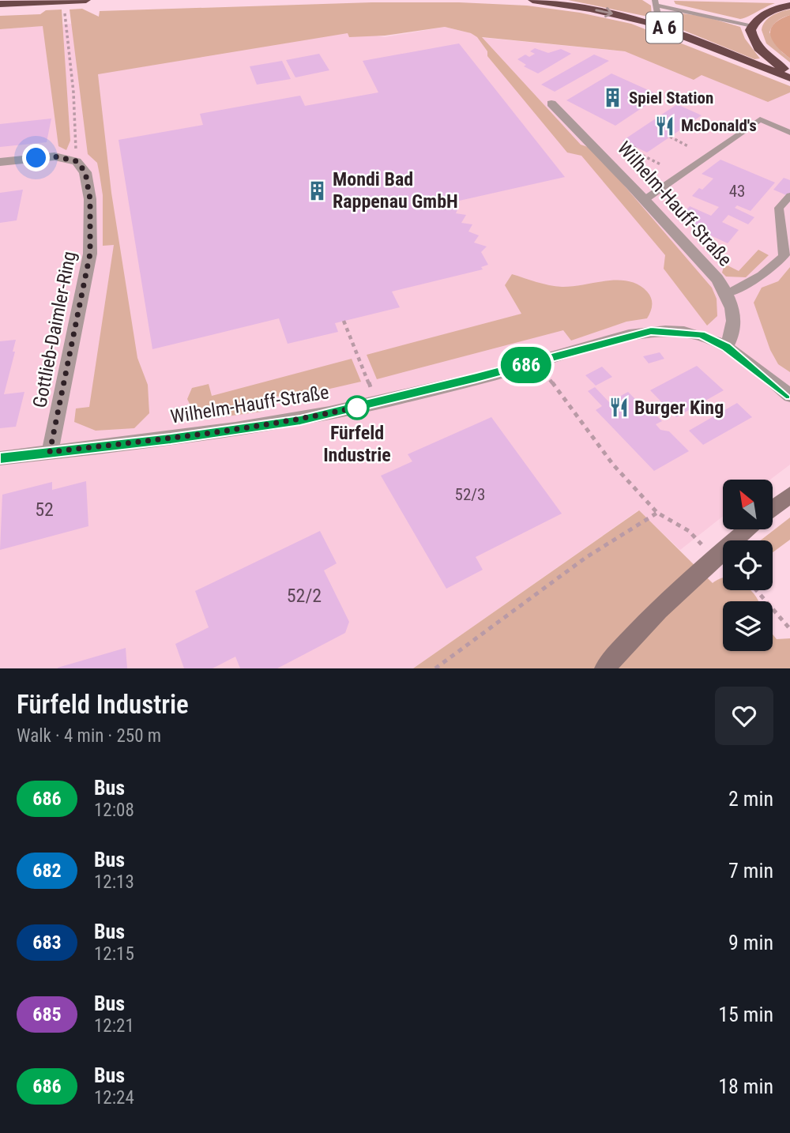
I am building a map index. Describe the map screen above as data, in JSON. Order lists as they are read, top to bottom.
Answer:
{
  "streets": {
    "highway": ["A 6"],
    "street": ["Wilhelm-Hauff-Straße", "Gottlieb-Daimler-Ring"]
  },
  "crossings": [
    ["Wilhelm-Hauff-Straße", "Gottlieb-Daimler-Ring"]
  ],
  "places": {
    "building": ["Spiel Station", "Mondi Bad Rappenau GmbH"],
    "restaurant": ["McDonald's", "Burger King"],
    "other": ["Fürfeld Industrie"]
  },
  "lines": ["bus line 686"],
  "house_numbers": [
    "43",
    "52/3",
    "52",
    "52/2"
  ],
  "north": "top left",
  "page": {
    "on_map": "686",
    "heading": ["Fürfeld Industrie", "Walk · 4 min · 250 m"],
    "list": [
      {
        "mark": "686",
        "name": "Bus",
        "note": "12:08",
        "value": "2 min"
      },
      {
        "mark": "682",
        "name": "Bus",
        "note": "12:13",
        "value": "7 min"
      },
      {
        "mark": "683",
        "name": "Bus",
        "note": "12:15",
        "value": "9 min"
      },
      {
        "mark": "685",
        "name": "Bus",
        "note": "12:21",
        "value": "15 min"
      },
      {
        "mark": "686",
        "name": "Bus",
        "note": "12:24",
        "value": "18 min"
      }
    ]
  }
}
